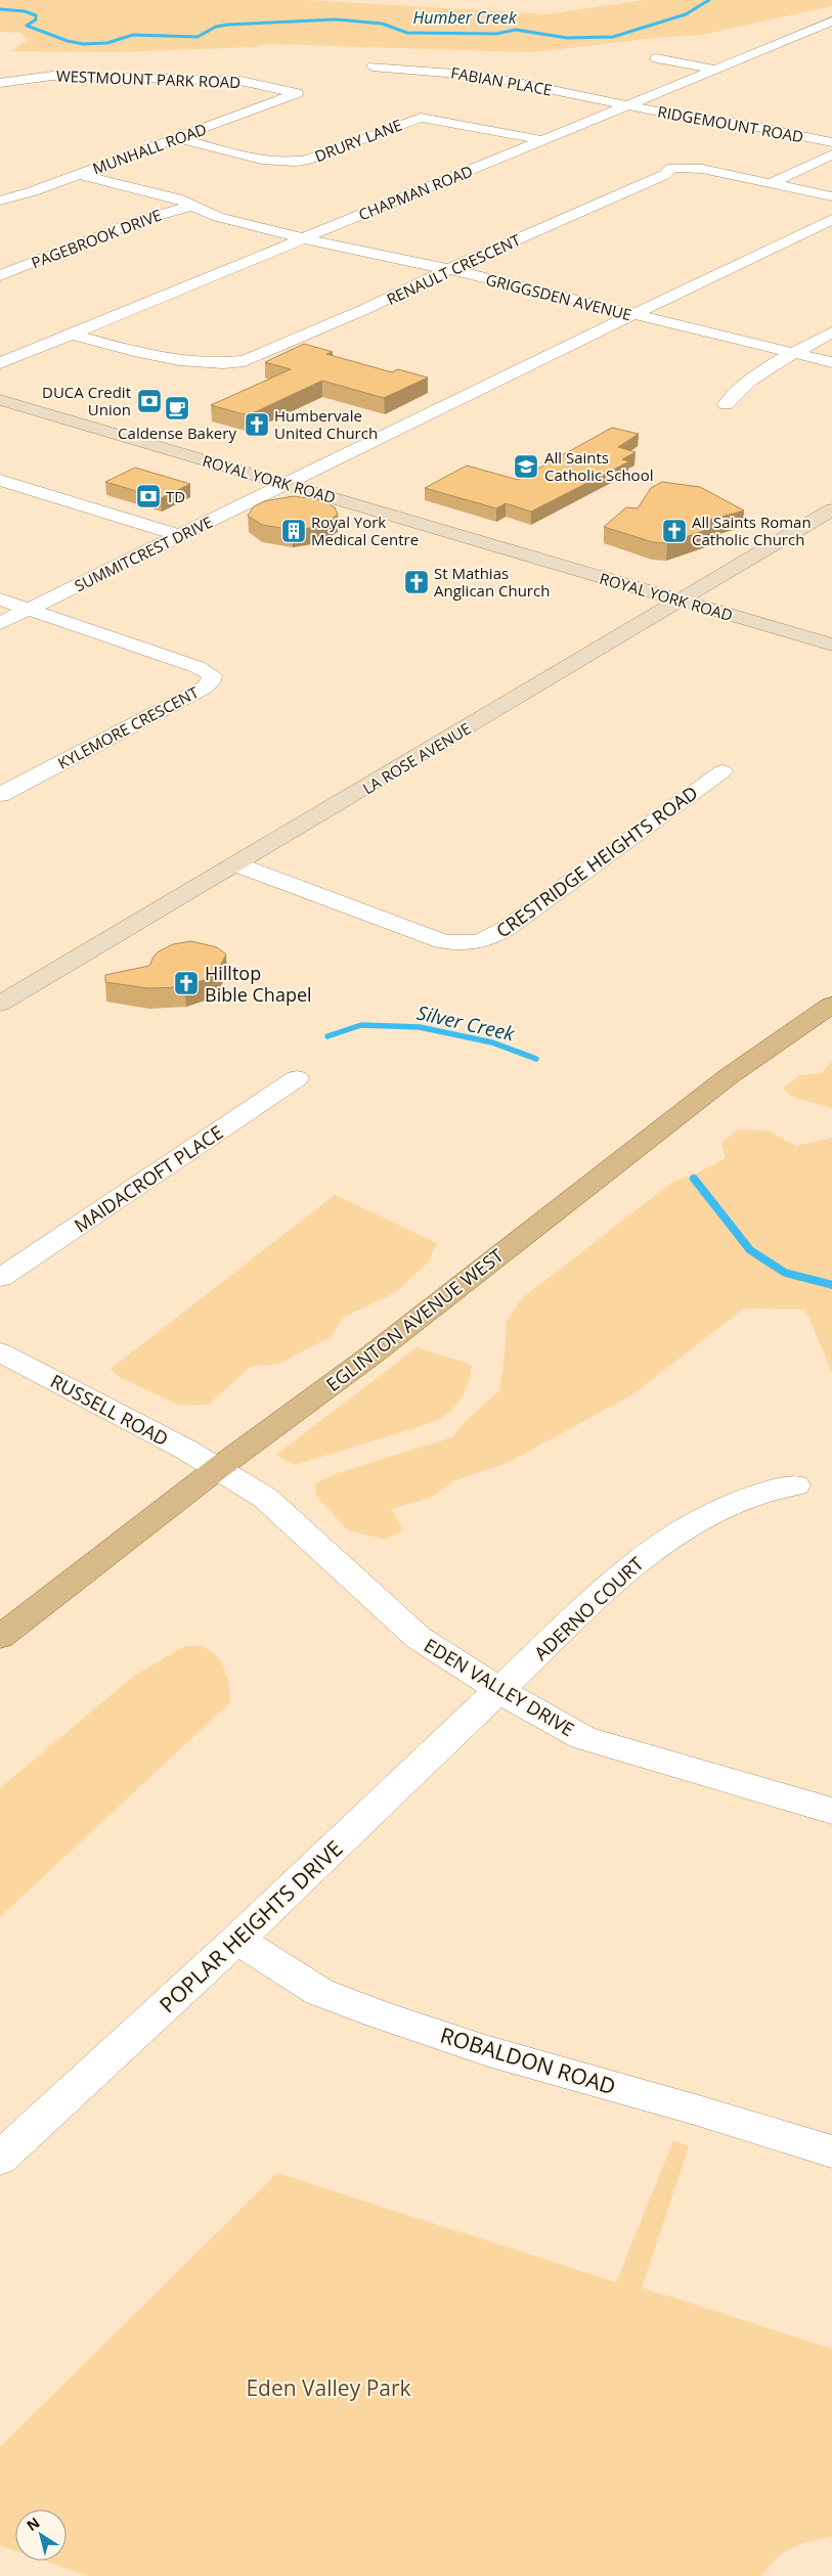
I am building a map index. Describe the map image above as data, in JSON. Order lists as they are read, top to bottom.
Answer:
{
  "streets": {
    "main road": ["EGLINTON AVENUE WEST"],
    "street": [
      "WESTMOUNT PARK ROAD",
      "FABIAN PLACE",
      "RIDGEMOUNT ROAD",
      "DRURY LANE",
      "MUNHALL ROAD",
      "CHAPMAN ROAD",
      "PAGEBROOK DRIVE",
      "RENAULT CRESCENT",
      "GRIGGSDEN AVENUE",
      "ROYAL YORK ROAD",
      "SUMMITCREST DRIVE",
      "KYLEMORE CRESCENT",
      "LA ROSE AVENUE",
      "CRESTRIDGE HEIGHTS ROAD",
      "MAIDACROFT PLACE",
      "RUSSELL ROAD",
      "ADERNO COURT",
      "EDEN VALLEY DRIVE",
      "POPLAR HEIGHTS DRIVE",
      "ROBALDON ROAD"
    ]
  },
  "crossings": [
    ["WESTMOUNT PARK ROAD", "MUNHALL ROAD"],
    ["FABIAN PLACE", "RIDGEMOUNT ROAD"],
    ["FABIAN PLACE", "CHAPMAN ROAD"],
    ["RIDGEMOUNT ROAD", "CHAPMAN ROAD"],
    ["DRURY LANE", "MUNHALL ROAD"],
    ["DRURY LANE", "CHAPMAN ROAD"],
    ["MUNHALL ROAD", "GRIGGSDEN AVENUE"],
    ["CHAPMAN ROAD", "RENAULT CRESCENT"],
    ["CHAPMAN ROAD", "GRIGGSDEN AVENUE"],
    ["PAGEBROOK DRIVE", "GRIGGSDEN AVENUE"],
    ["RENAULT CRESCENT", "GRIGGSDEN AVENUE"],
    ["ROYAL YORK ROAD", "SUMMITCREST DRIVE"],
    ["ROYAL YORK ROAD", "LA ROSE AVENUE"],
    ["SUMMITCREST DRIVE", "KYLEMORE CRESCENT"],
    ["LA ROSE AVENUE", "CRESTRIDGE HEIGHTS ROAD"],
    ["EGLINTON AVENUE WEST", "RUSSELL ROAD"],
    ["EGLINTON AVENUE WEST", "EDEN VALLEY DRIVE"],
    ["RUSSELL ROAD", "EDEN VALLEY DRIVE"],
    ["ADERNO COURT", "EDEN VALLEY DRIVE"],
    ["ADERNO COURT", "POPLAR HEIGHTS DRIVE"],
    ["EDEN VALLEY DRIVE", "POPLAR HEIGHTS DRIVE"],
    ["POPLAR HEIGHTS DRIVE", "ROBALDON ROAD"]
  ],
  "water": ["Humber Creek", "Silver Creek"],
  "parks": ["Eden Valley Park"],
  "places": {
    "bank": ["DUCA Credit Union", "TD"],
    "cafe": ["Caldense Bakery"],
    "church": [
      "Humbervale United Church",
      "All Saints Roman Catholic Church",
      "St Mathias Anglican Church",
      "Hilltop Bible Chapel"
    ],
    "school or university": ["All Saints Catholic School"],
    "building": ["Royal York Medical Centre"]
  },
  "north": "top left"
}
